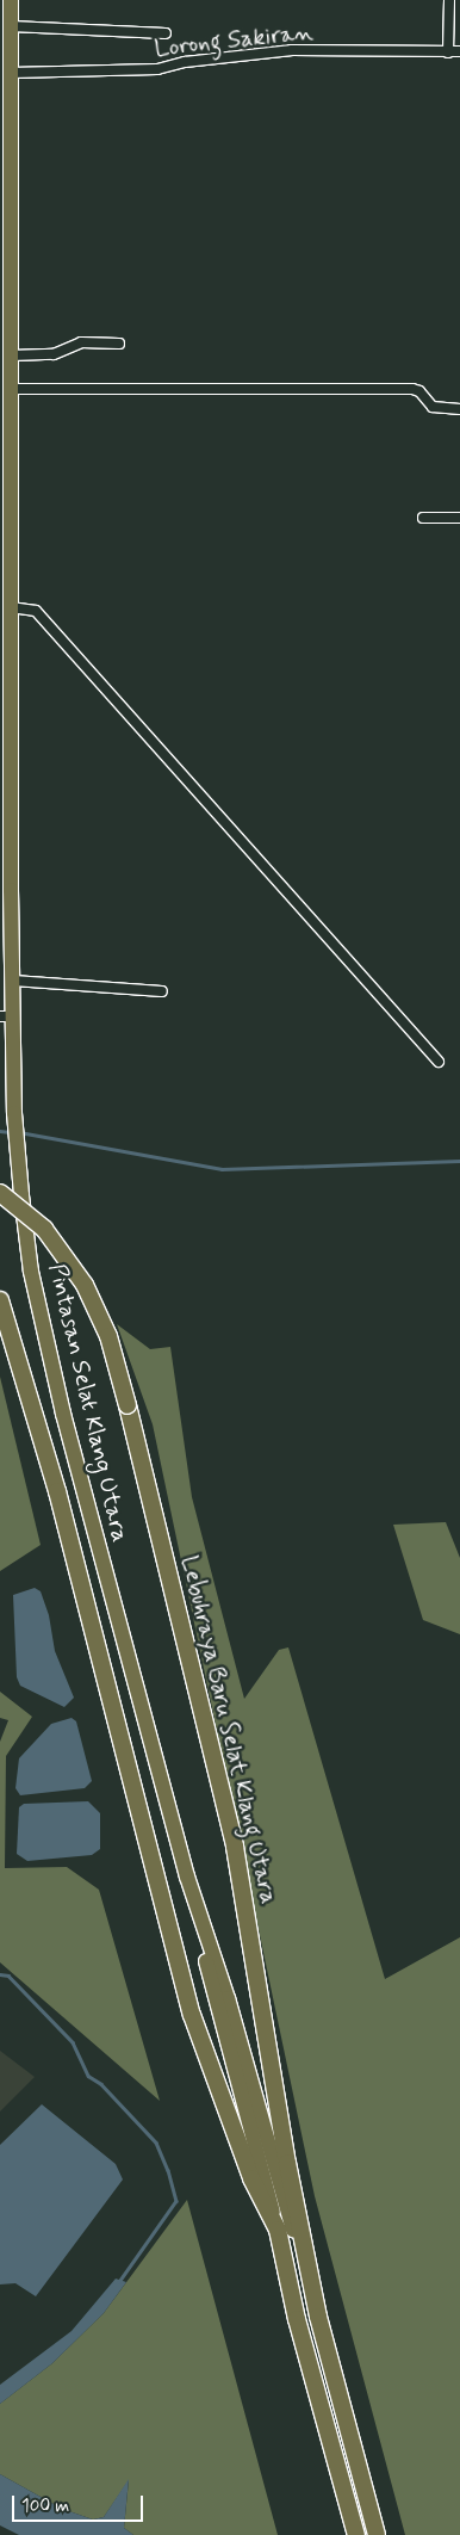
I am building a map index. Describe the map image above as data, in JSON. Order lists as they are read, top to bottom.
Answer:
{
  "streets": {
    "highway": ["Pintasan Selat Klang Utara", "Lebuhraya Baru Selat Klang Utara"],
    "street": ["Lorong Sakiran"]
  },
  "crossings": [
    ["Lorong Sakiran", "Pintasan Selat Klang Utara"],
    ["Pintasan Selat Klang Utara", "Lebuhraya Baru Selat Klang Utara"]
  ],
  "scale_bar": "100 m"
}
